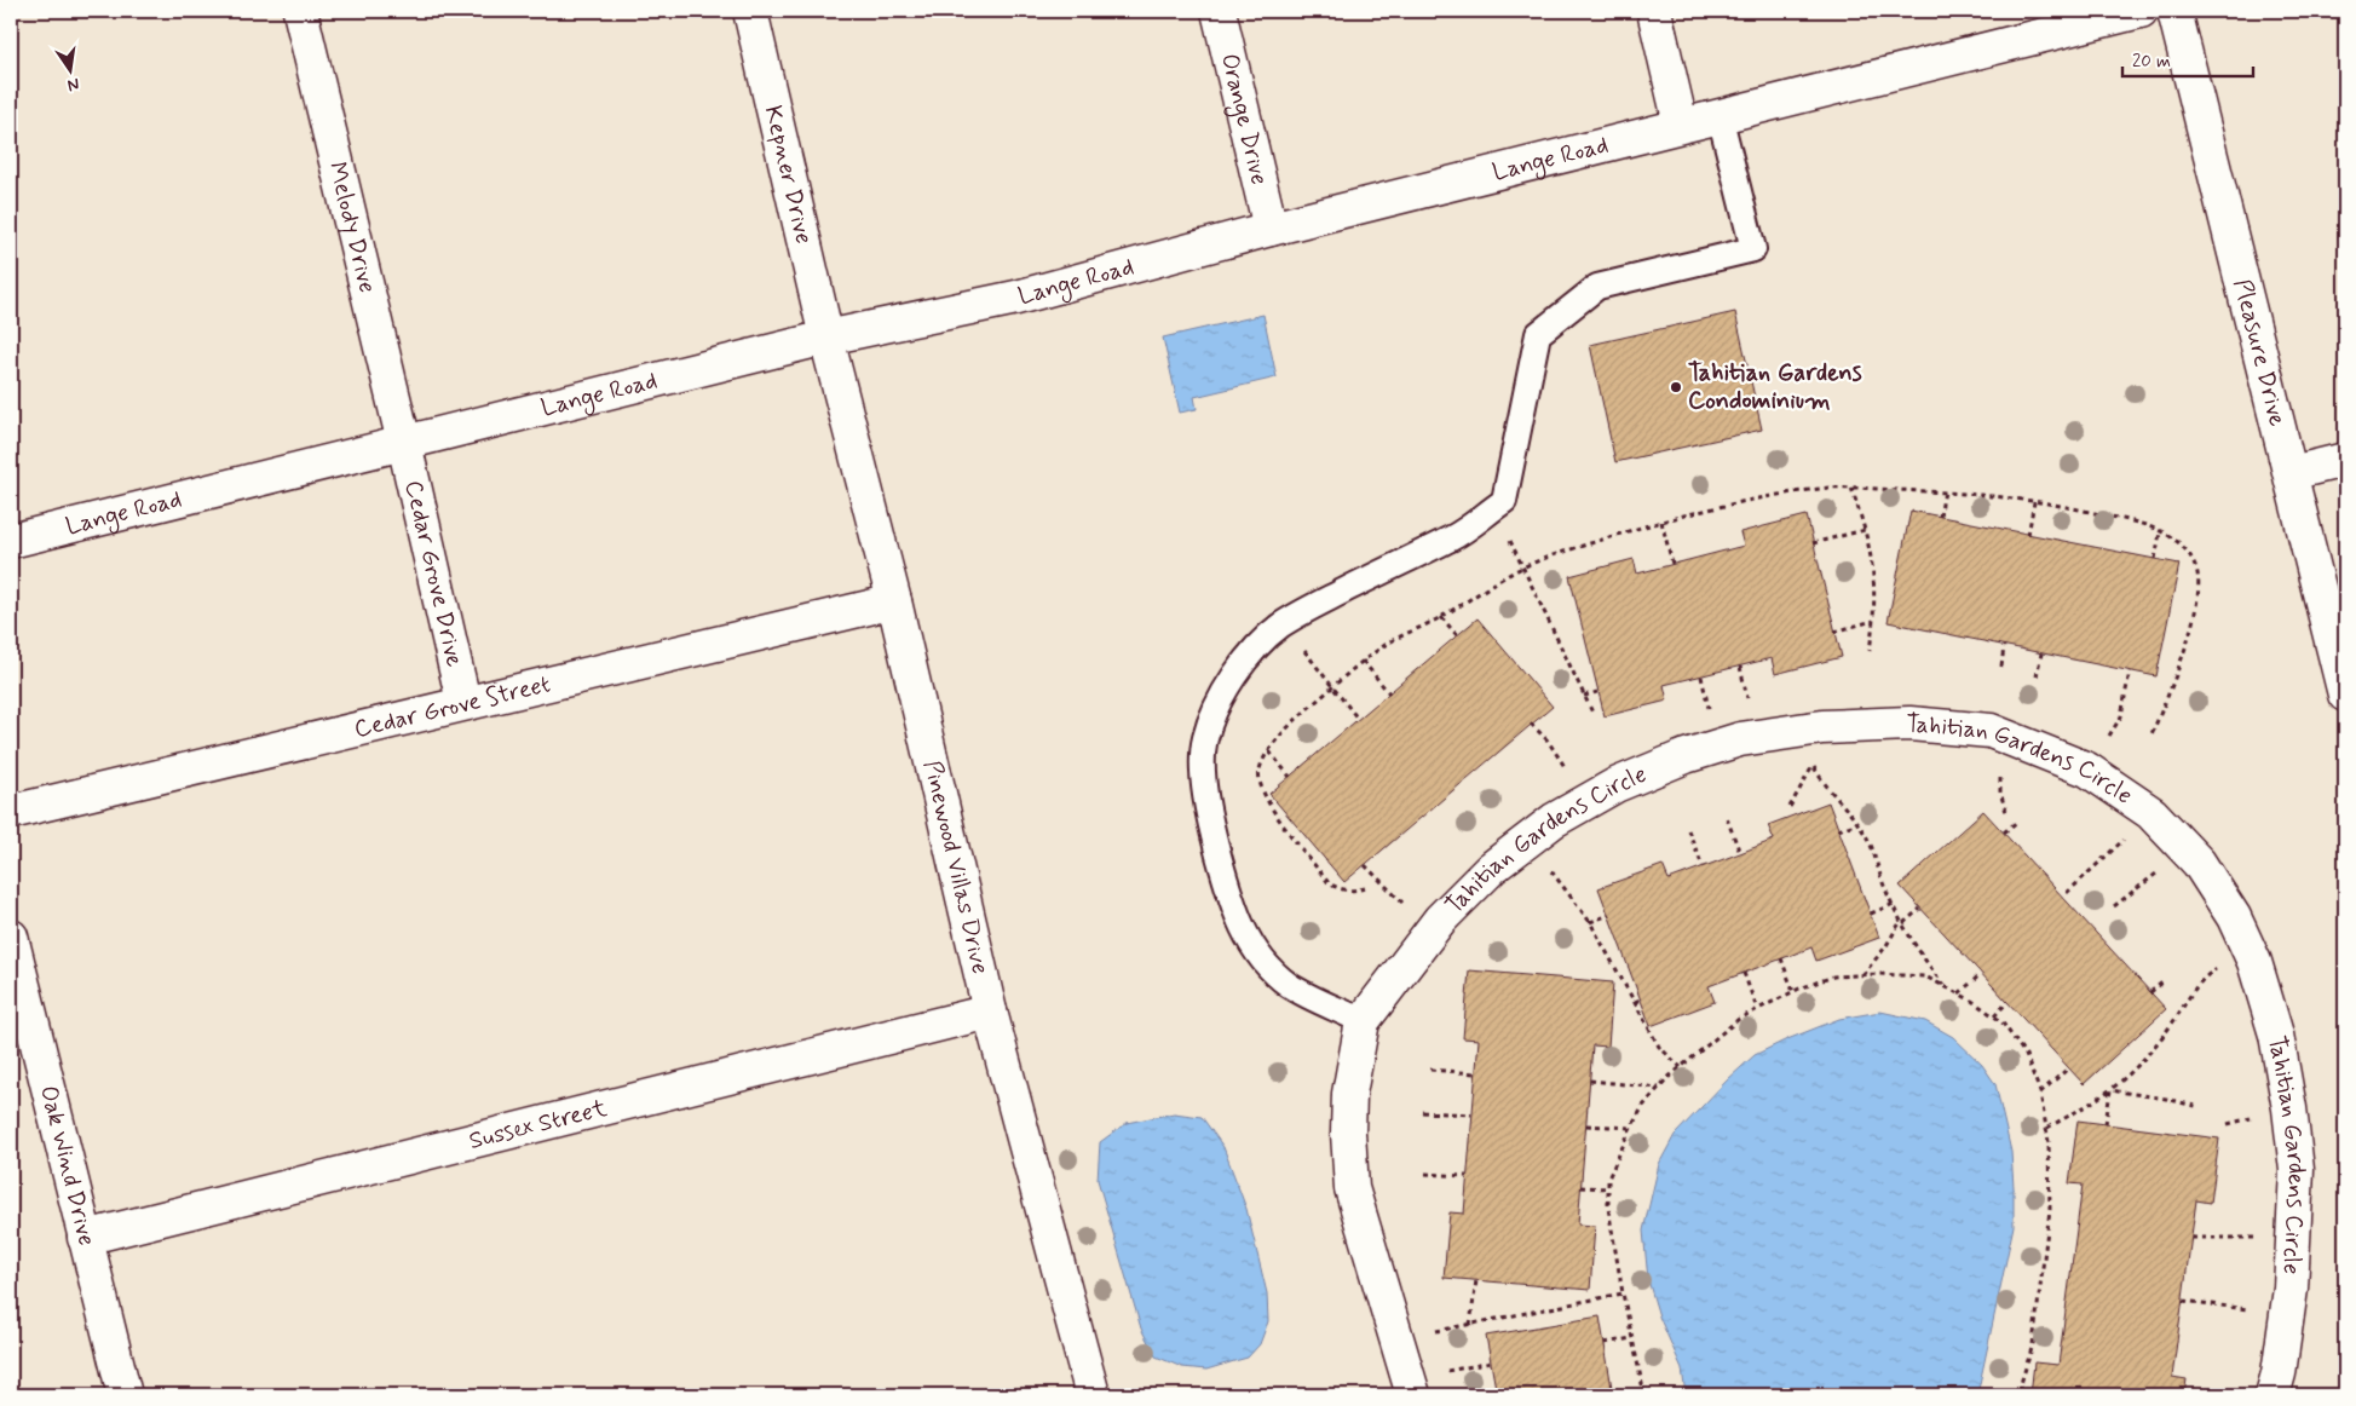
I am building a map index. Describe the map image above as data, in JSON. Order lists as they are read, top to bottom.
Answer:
{
  "streets": {
    "street": [
      "Orange Drive",
      "Lange Road",
      "Kepner Drive",
      "Melody Drive",
      "Pleasure Drive",
      "Cedar Grove Drive",
      "Cedar Grove Street",
      "Tahitian Gardens Circle",
      "Pinewood Villas Drive",
      "Sussex Street",
      "Oak Wind Drive"
    ]
  },
  "crossings": [
    ["Orange Drive", "Lange Road"],
    ["Lange Road", "Kepner Drive"],
    ["Lange Road", "Melody Drive"],
    ["Lange Road", "Cedar Grove Drive"],
    ["Lange Road", "Pinewood Villas Drive"],
    ["Kepner Drive", "Pinewood Villas Drive"],
    ["Melody Drive", "Cedar Grove Drive"],
    ["Cedar Grove Drive", "Cedar Grove Street"],
    ["Cedar Grove Street", "Pinewood Villas Drive"],
    ["Pinewood Villas Drive", "Sussex Street"],
    ["Sussex Street", "Oak Wind Drive"]
  ],
  "places": ["Tahitian Gardens Condominium"],
  "scale_bar": "20 m",
  "north": "bottom"
}
